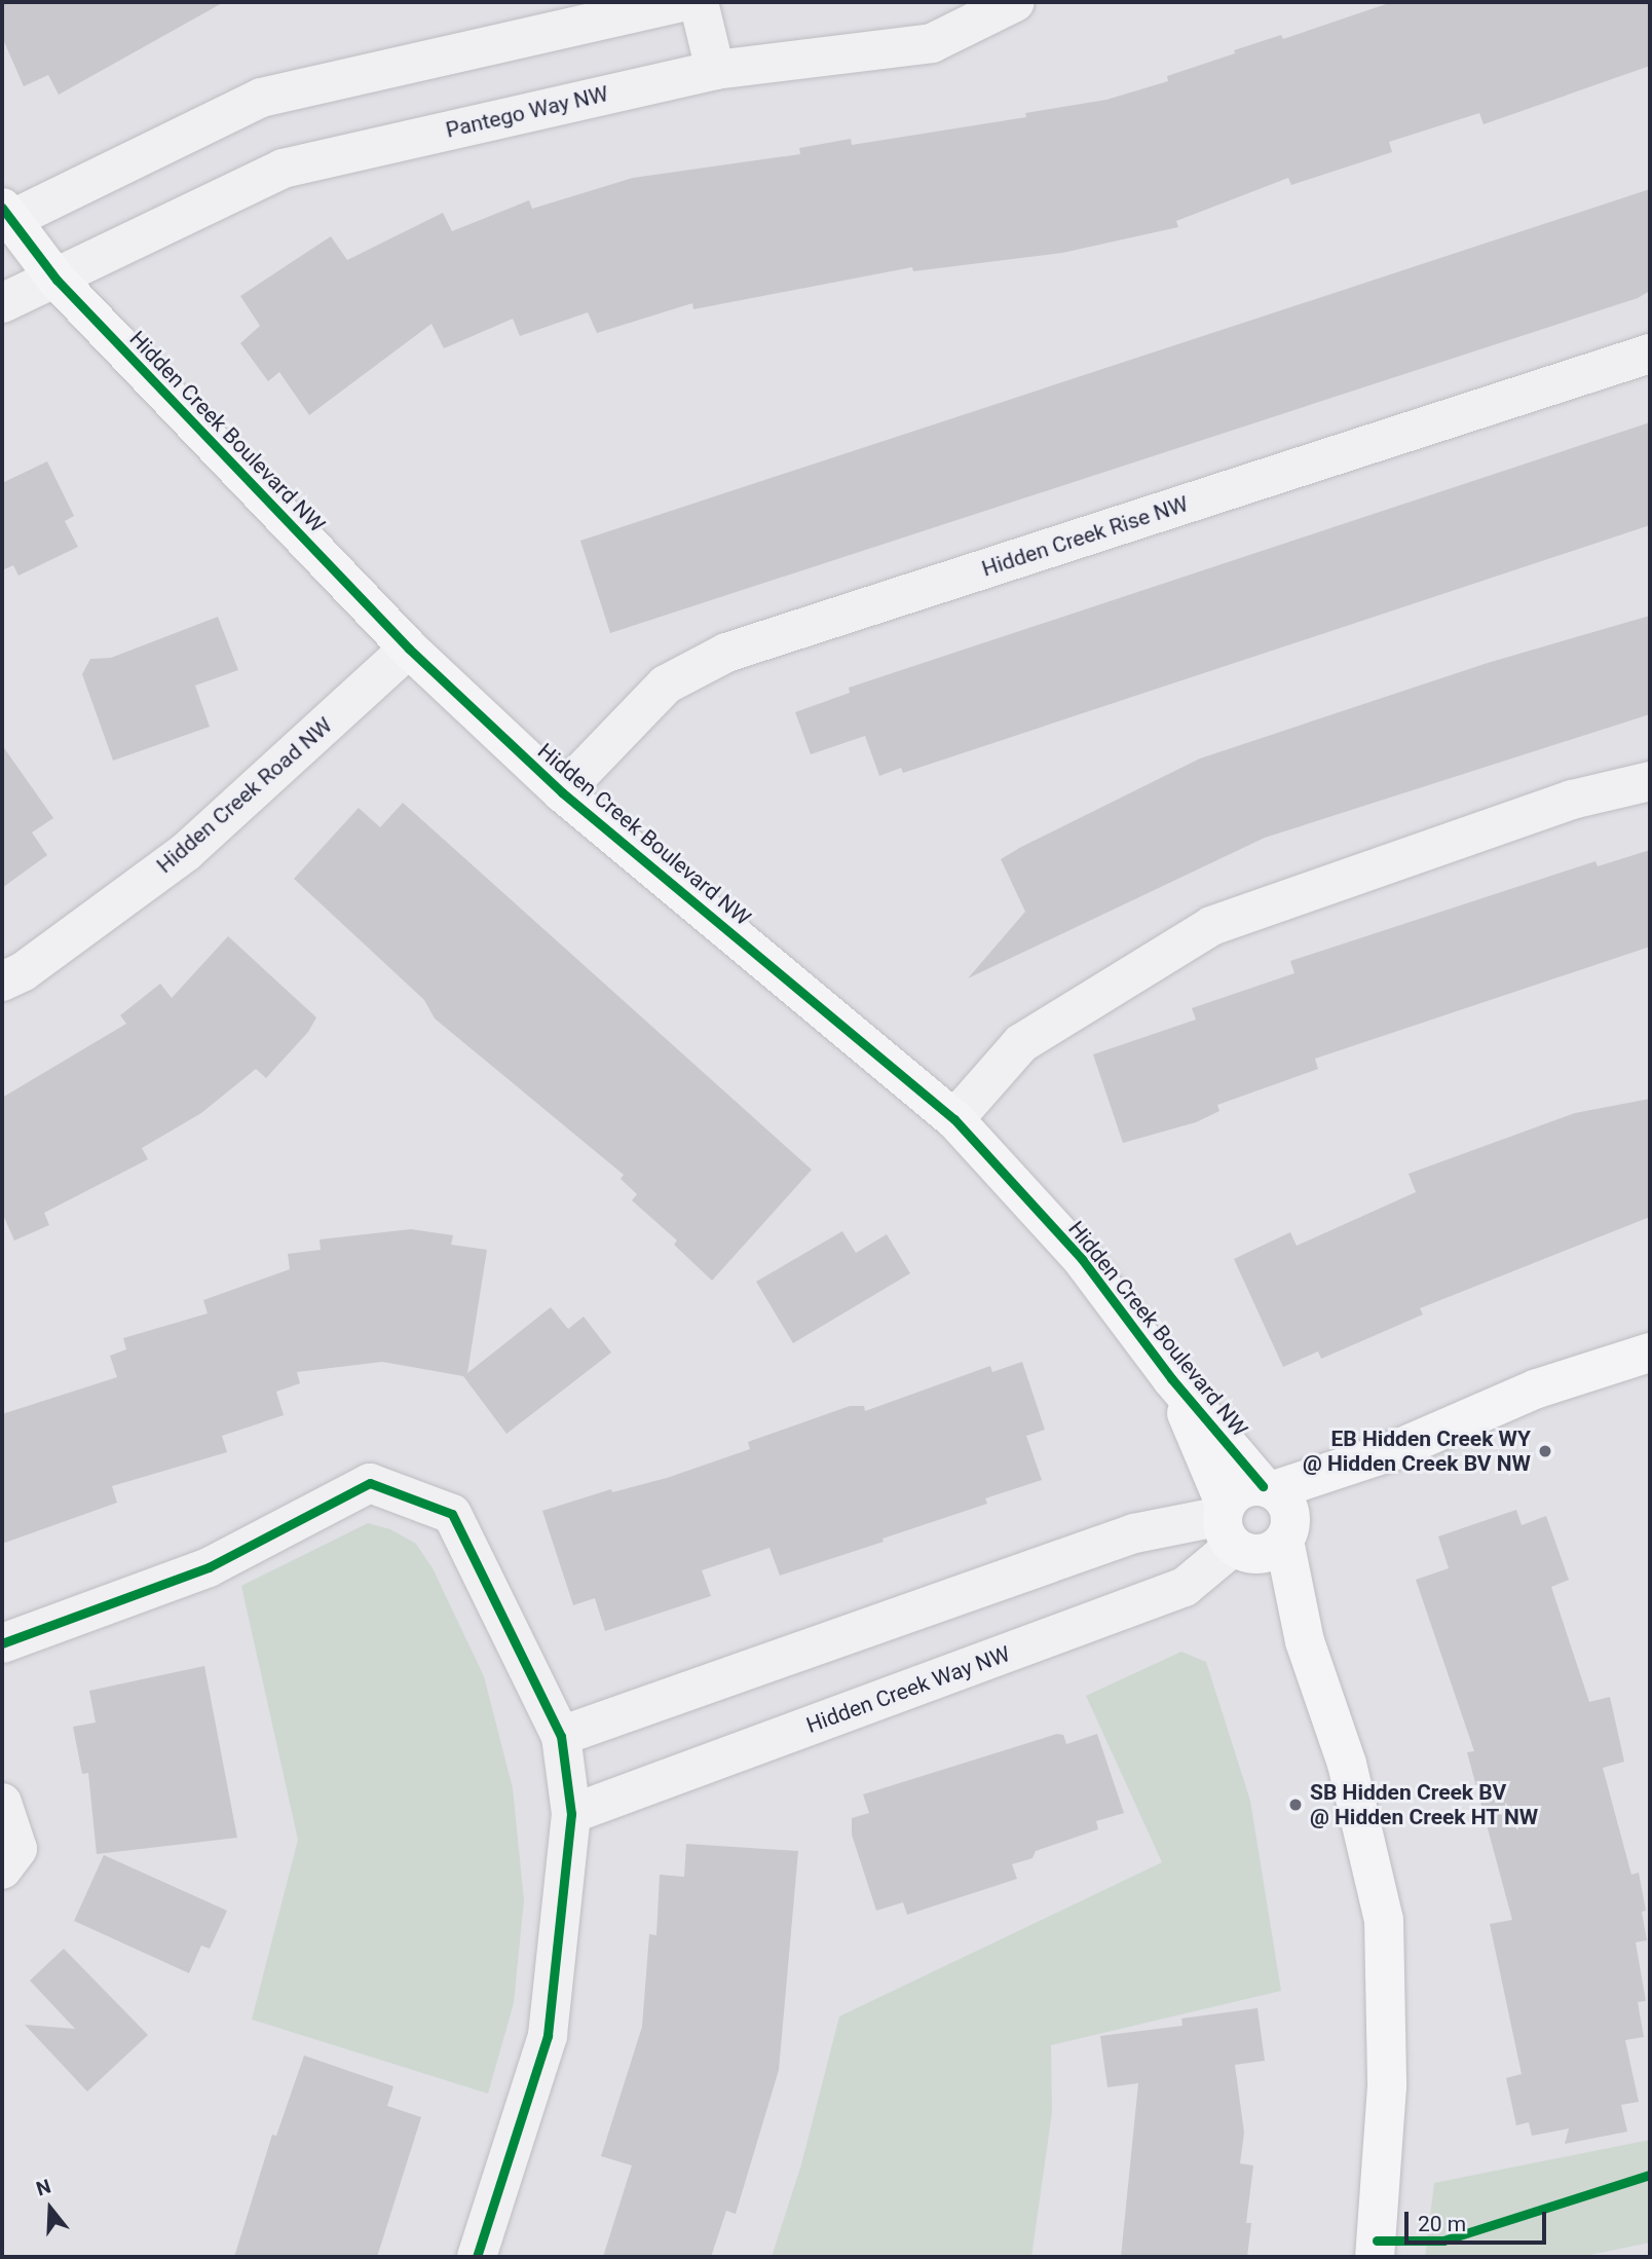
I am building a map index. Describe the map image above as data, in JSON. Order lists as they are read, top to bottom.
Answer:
{
  "streets": {
    "street": [
      "Pantego Way NW",
      "Hidden Creek Boulevard NW",
      "Hidden Creek Rise NW",
      "Hidden Creek Road NW",
      "Hidden Creek Way NW"
    ]
  },
  "crossings": [
    ["Pantego Way NW", "Hidden Creek Boulevard NW"],
    ["Hidden Creek Boulevard NW", "Hidden Creek Rise NW"],
    ["Hidden Creek Boulevard NW", "Hidden Creek Road NW"],
    ["Hidden Creek Boulevard NW", "Hidden Creek Way NW"]
  ],
  "places": ["EB Hidden Creek WY @ Hidden Creek BV NW", "SB Hidden Creek BV @ Hidden Creek HT NW"],
  "scale_bar": "20 m",
  "north": "top"
}
